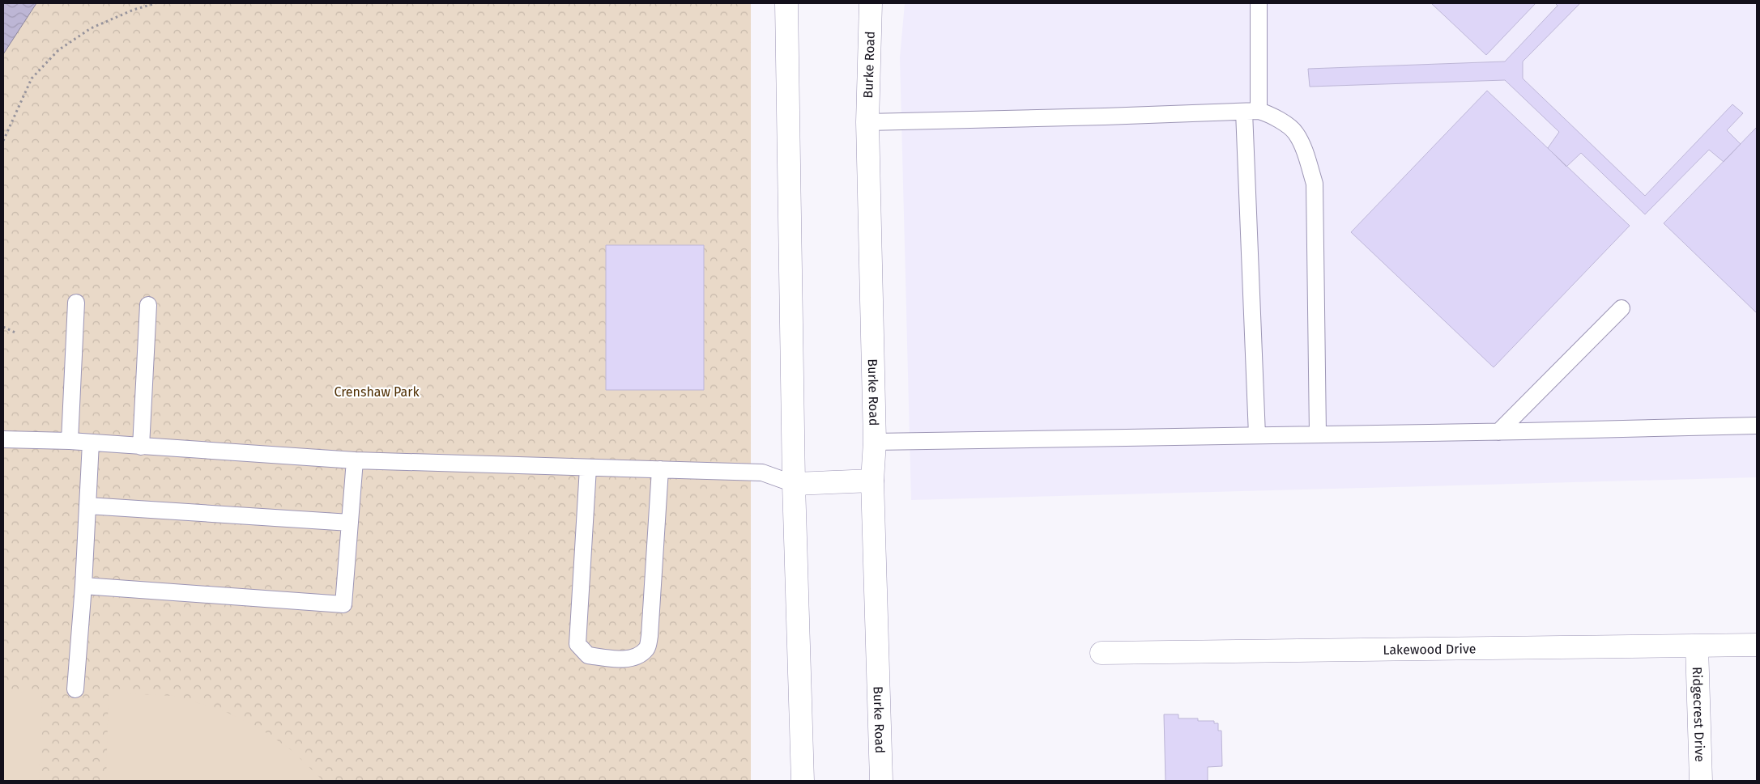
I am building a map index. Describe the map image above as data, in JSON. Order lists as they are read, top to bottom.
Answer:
{
  "streets": {
    "main road": ["Burke Road", "Lakewood Drive", "Ridgecrest Drive"]
  },
  "crossings": [
    ["Lakewood Drive", "Ridgecrest Drive"]
  ],
  "parks": ["Crenshaw Park"]
}
